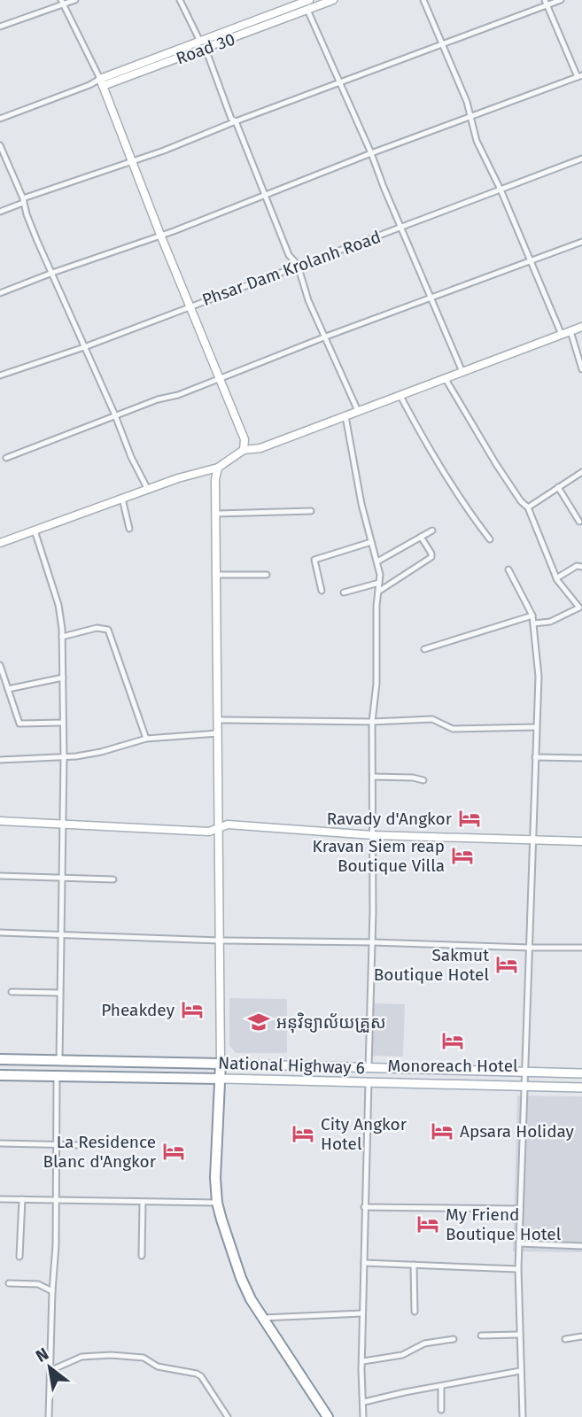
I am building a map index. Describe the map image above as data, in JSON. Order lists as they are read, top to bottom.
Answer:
{
  "streets": {
    "highway": ["National Highway 6"],
    "street": ["Road 30", "Phsar Dam Krolanh Road"]
  },
  "places": {
    "hotel": [
      "Ravady d'Angkor",
      "Kravan Siem reap Boutique Villa",
      "Sakmut Boutique Hotel",
      "Pheakdey",
      "Monoreach Hotel",
      "Apsara Holiday",
      "City Angkor Hotel",
      "La Residence Blanc d'Angkor",
      "My Friend Boutique Hotel"
    ],
    "school or university": ["អនុវិទ្យាល័យគ្រួស"]
  },
  "north": "top left"
}
